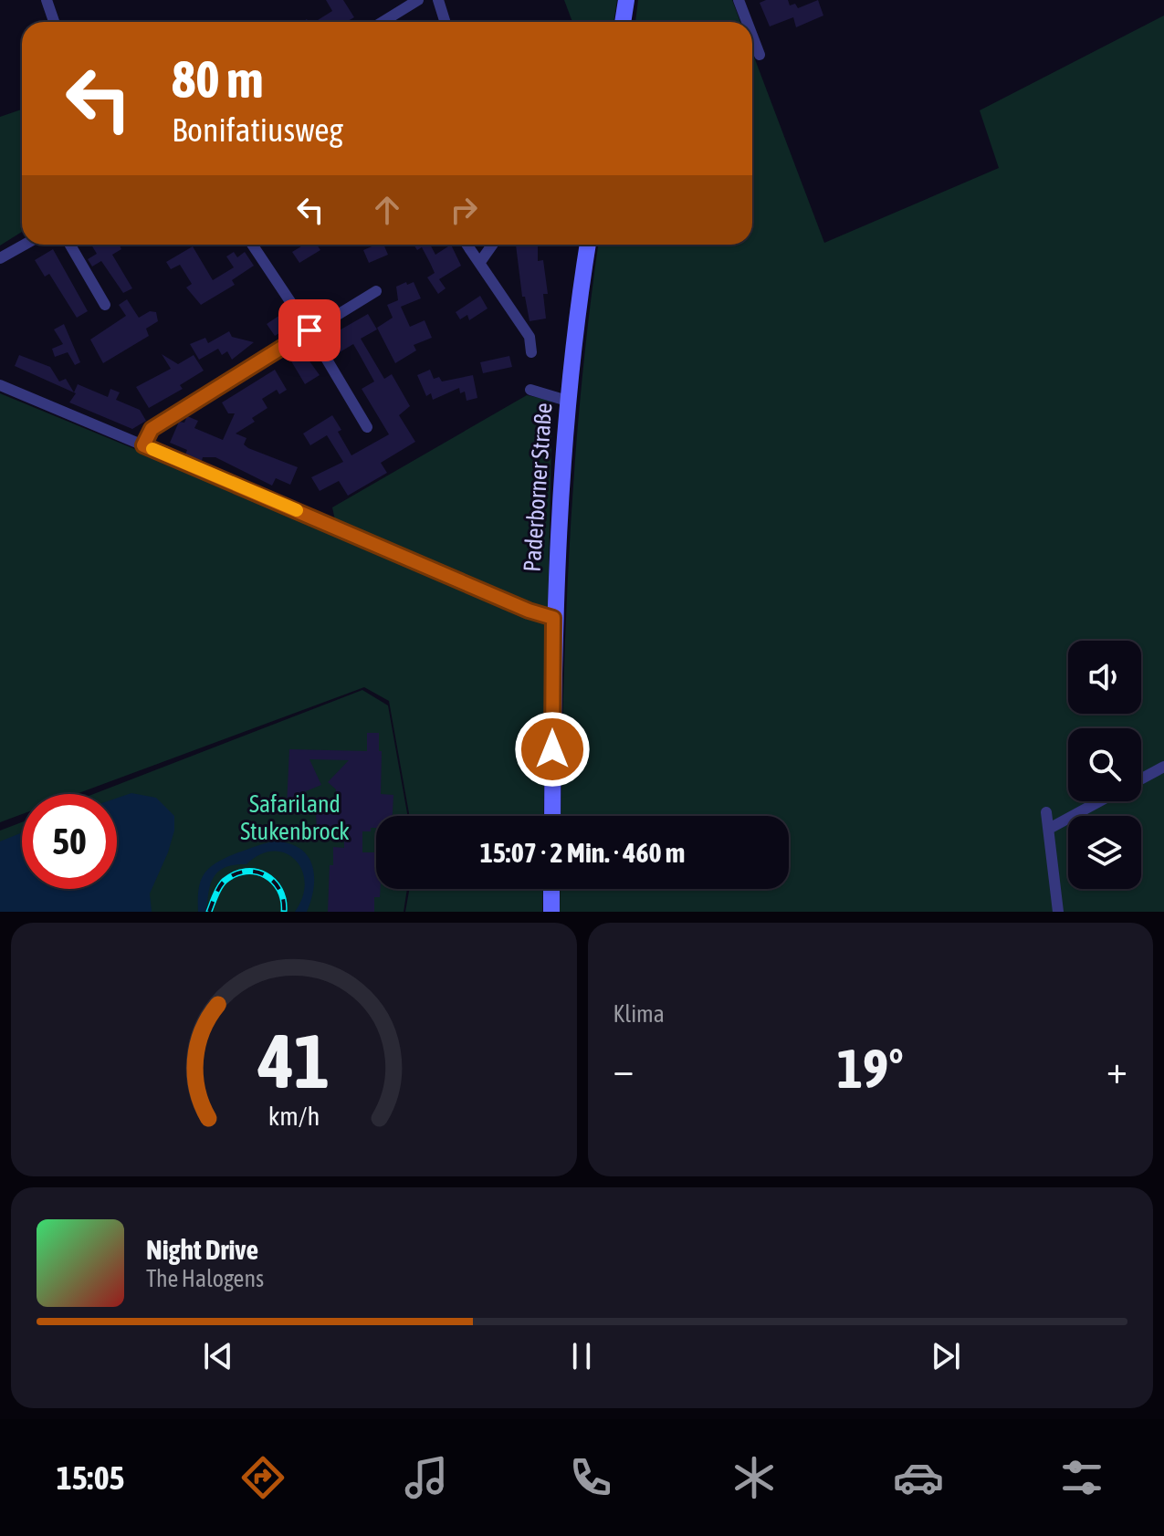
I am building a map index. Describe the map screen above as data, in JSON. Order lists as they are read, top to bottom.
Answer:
{
  "streets": {
    "main road": ["Paderborner Straße"]
  },
  "parks": ["Safariland Stukenbrock"],
  "page": {
    "turn": ["80 m", "Bonifatiusweg"],
    "limit": "50",
    "trip": "15:07 · 2 Min. · 460 m",
    "tile": "Klima",
    "heat": ["−", "19°", "+"],
    "song": ["Night Drive", "The Halogens"],
    "tabs": "15:05",
    "gauge": ["41", "km/h"]
  }
}
